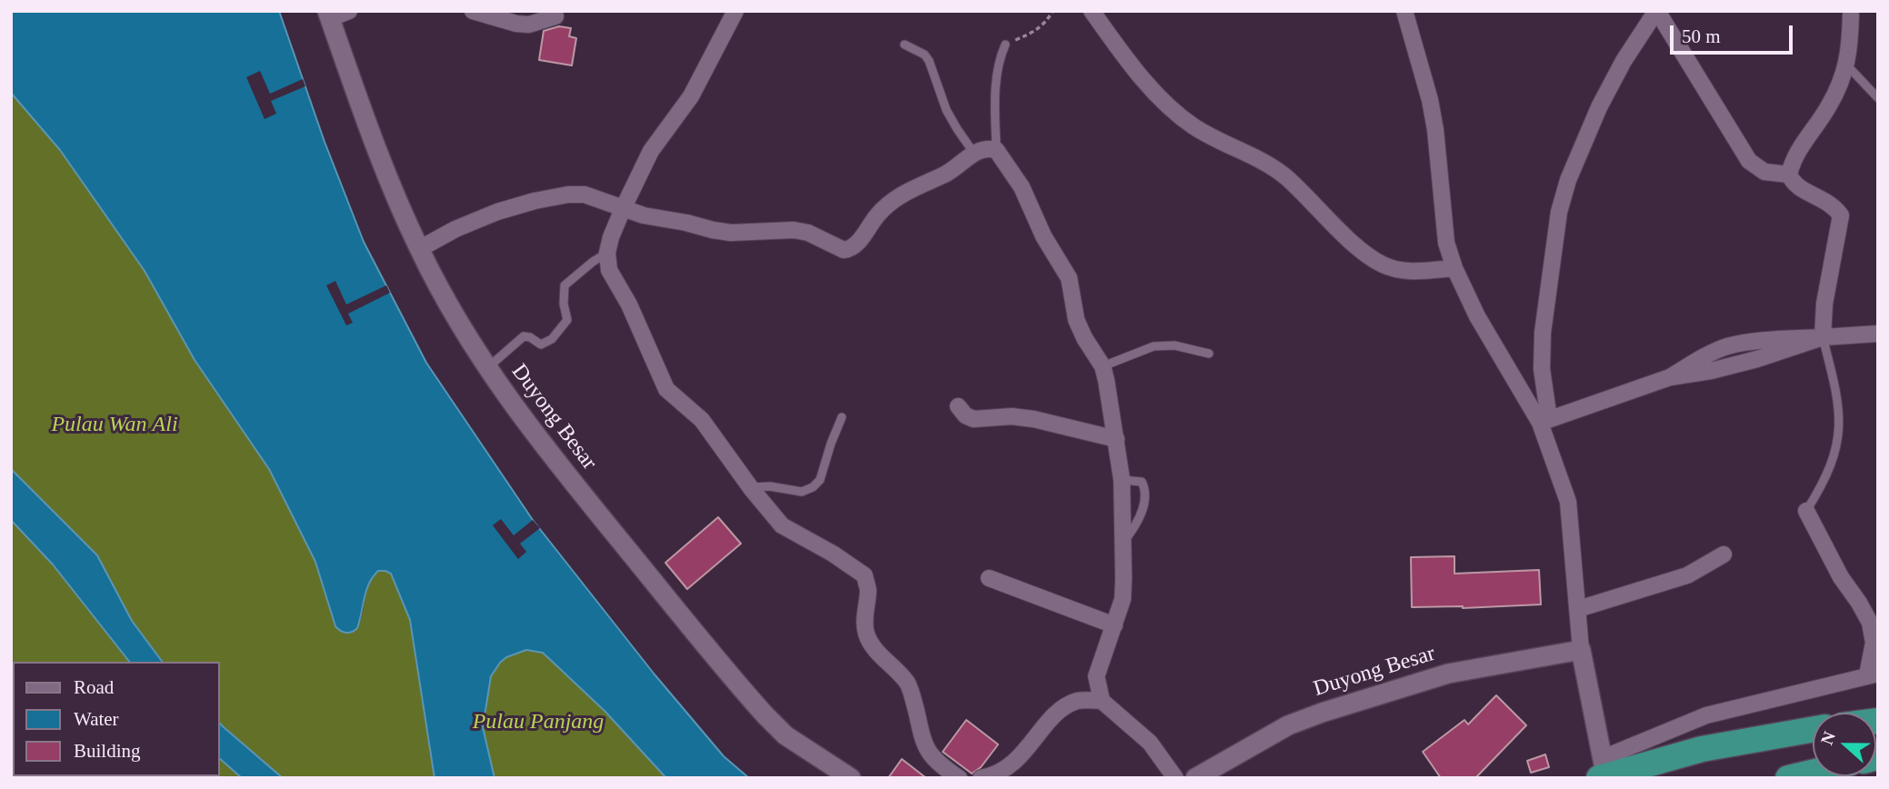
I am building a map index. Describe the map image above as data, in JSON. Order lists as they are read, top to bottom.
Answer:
{
  "streets": {
    "street": ["Duyong Besar"]
  },
  "parks": ["Pulau Wan Ali", "Pulau Panjang"],
  "legend": ["Road", "Water", "Building"],
  "scale_bar": "50 m",
  "north": "left"
}
